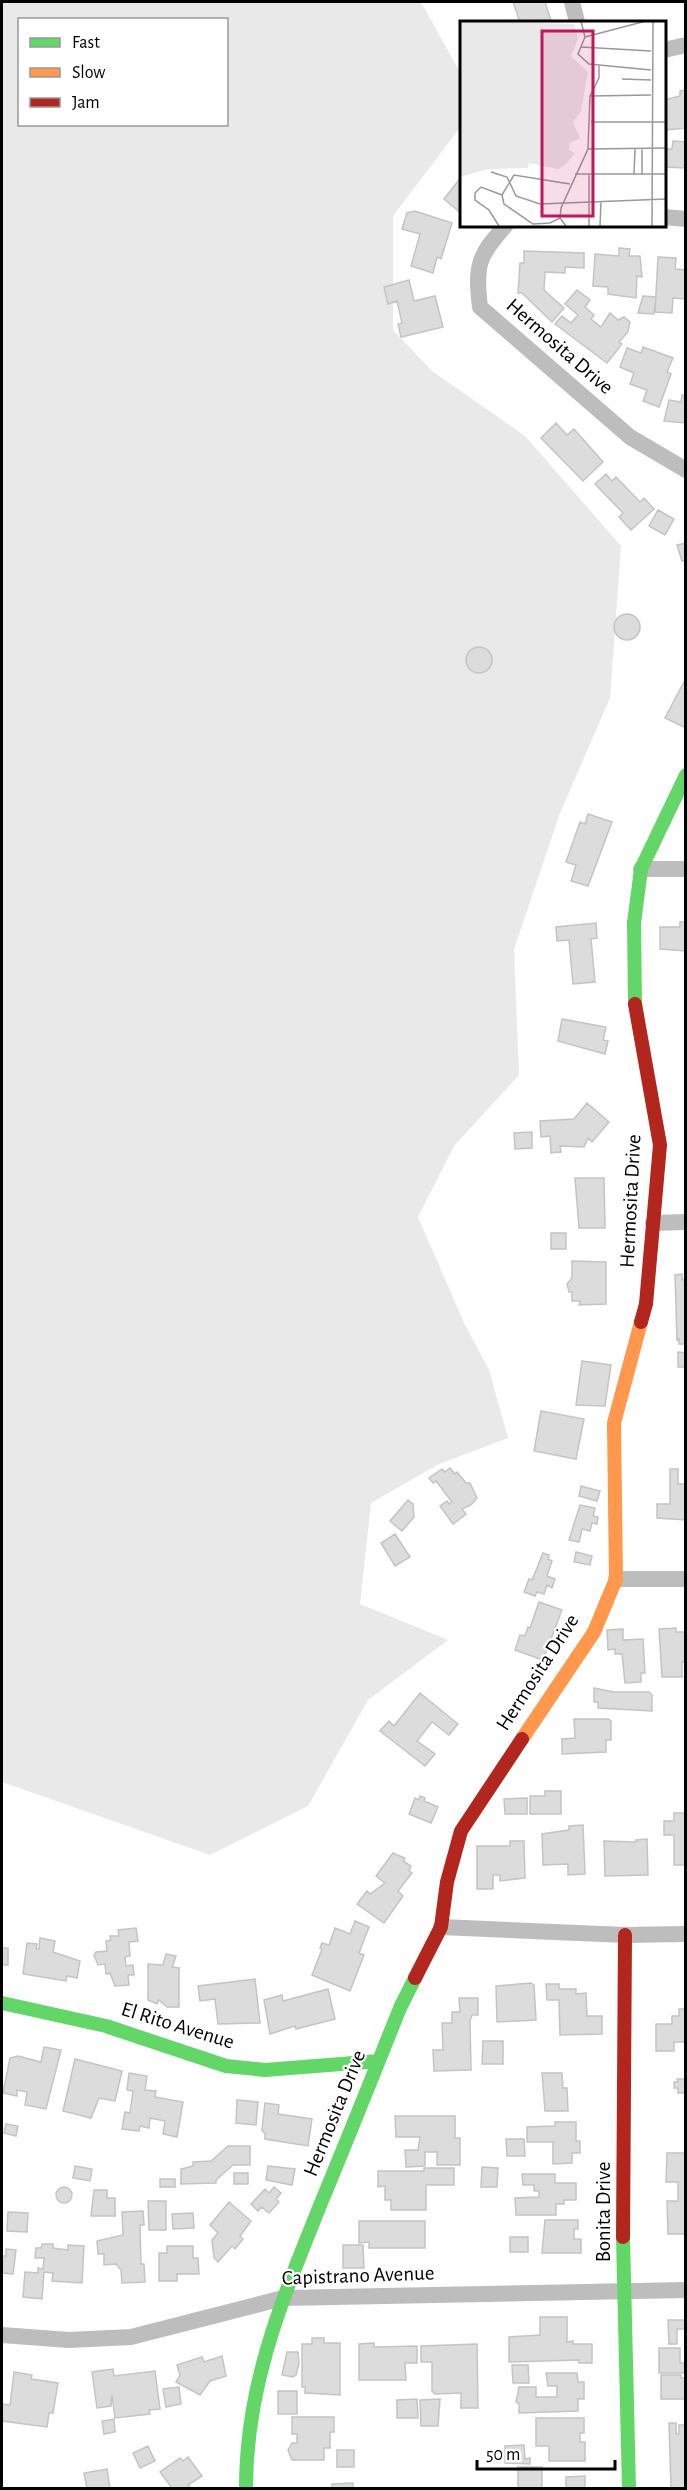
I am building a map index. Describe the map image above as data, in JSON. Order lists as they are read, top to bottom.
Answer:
{
  "streets": {
    "street": [
      "Hermosita Drive",
      "El Rito Avenue",
      "Bonita Drive",
      "Capistrano Avenue"
    ]
  },
  "crossings": [
    ["Hermosita Drive", "El Rito Avenue"],
    ["Hermosita Drive", "Capistrano Avenue"],
    ["Bonita Drive", "Capistrano Avenue"]
  ],
  "legend": ["Fast", "Slow", "Jam"],
  "scale_bar": "50 m"
}
